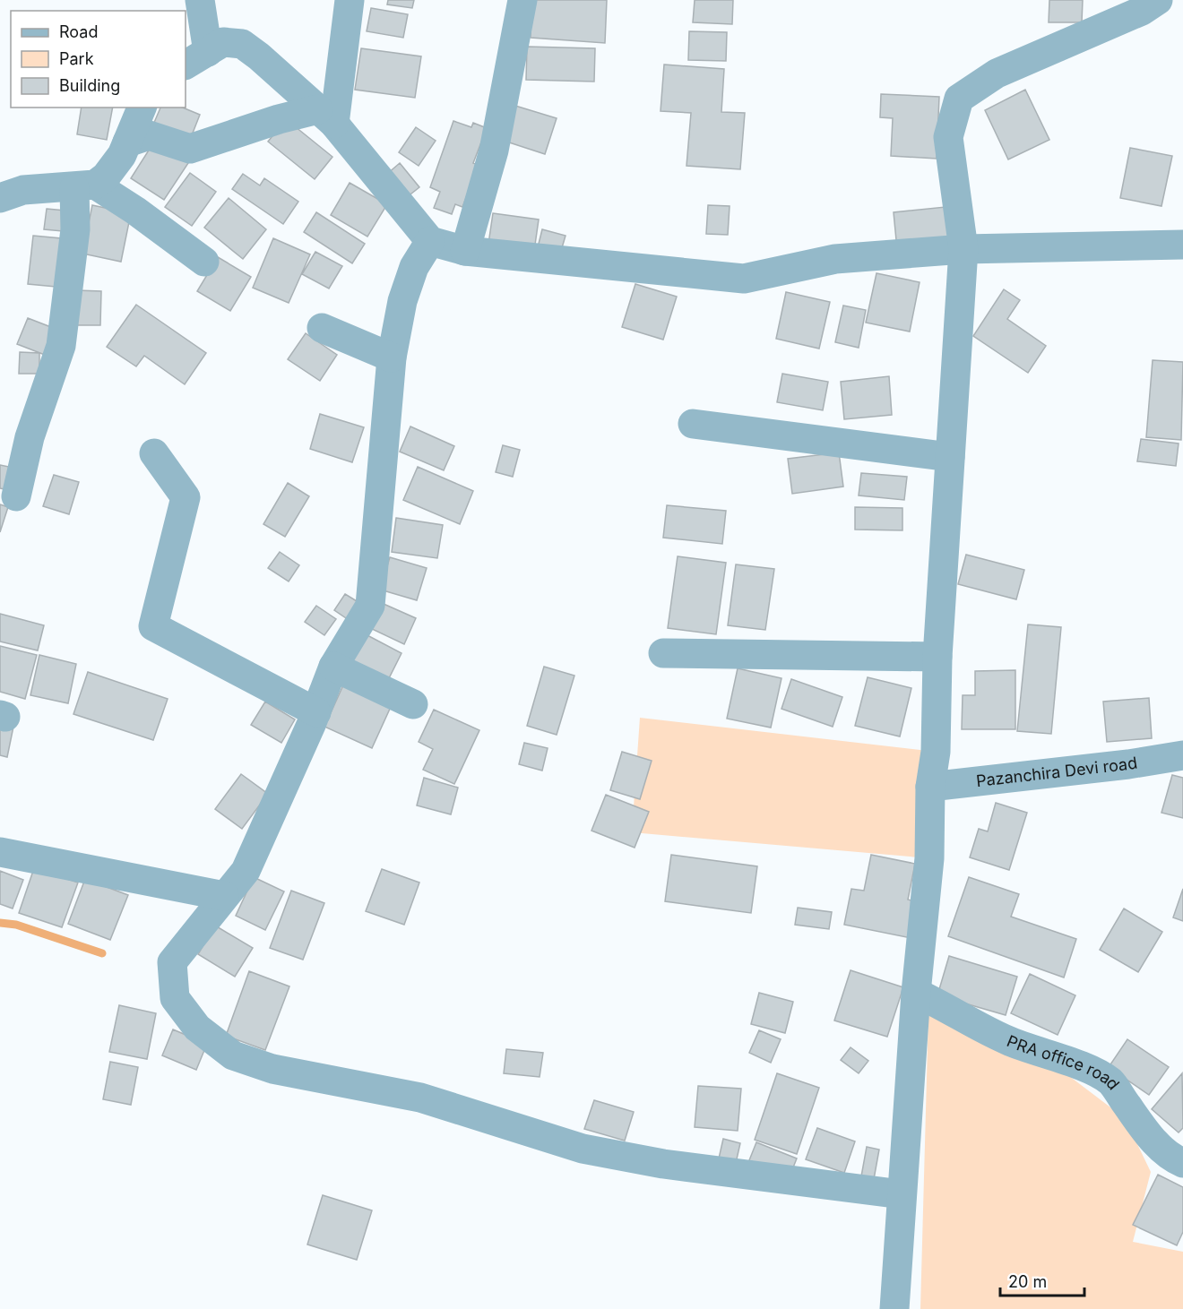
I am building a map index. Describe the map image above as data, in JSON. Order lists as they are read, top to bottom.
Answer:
{
  "streets": {
    "street": ["Pazanchira Devi road", "PRA office road"]
  },
  "legend": ["Road", "Park", "Building"],
  "scale_bar": "20 m"
}
